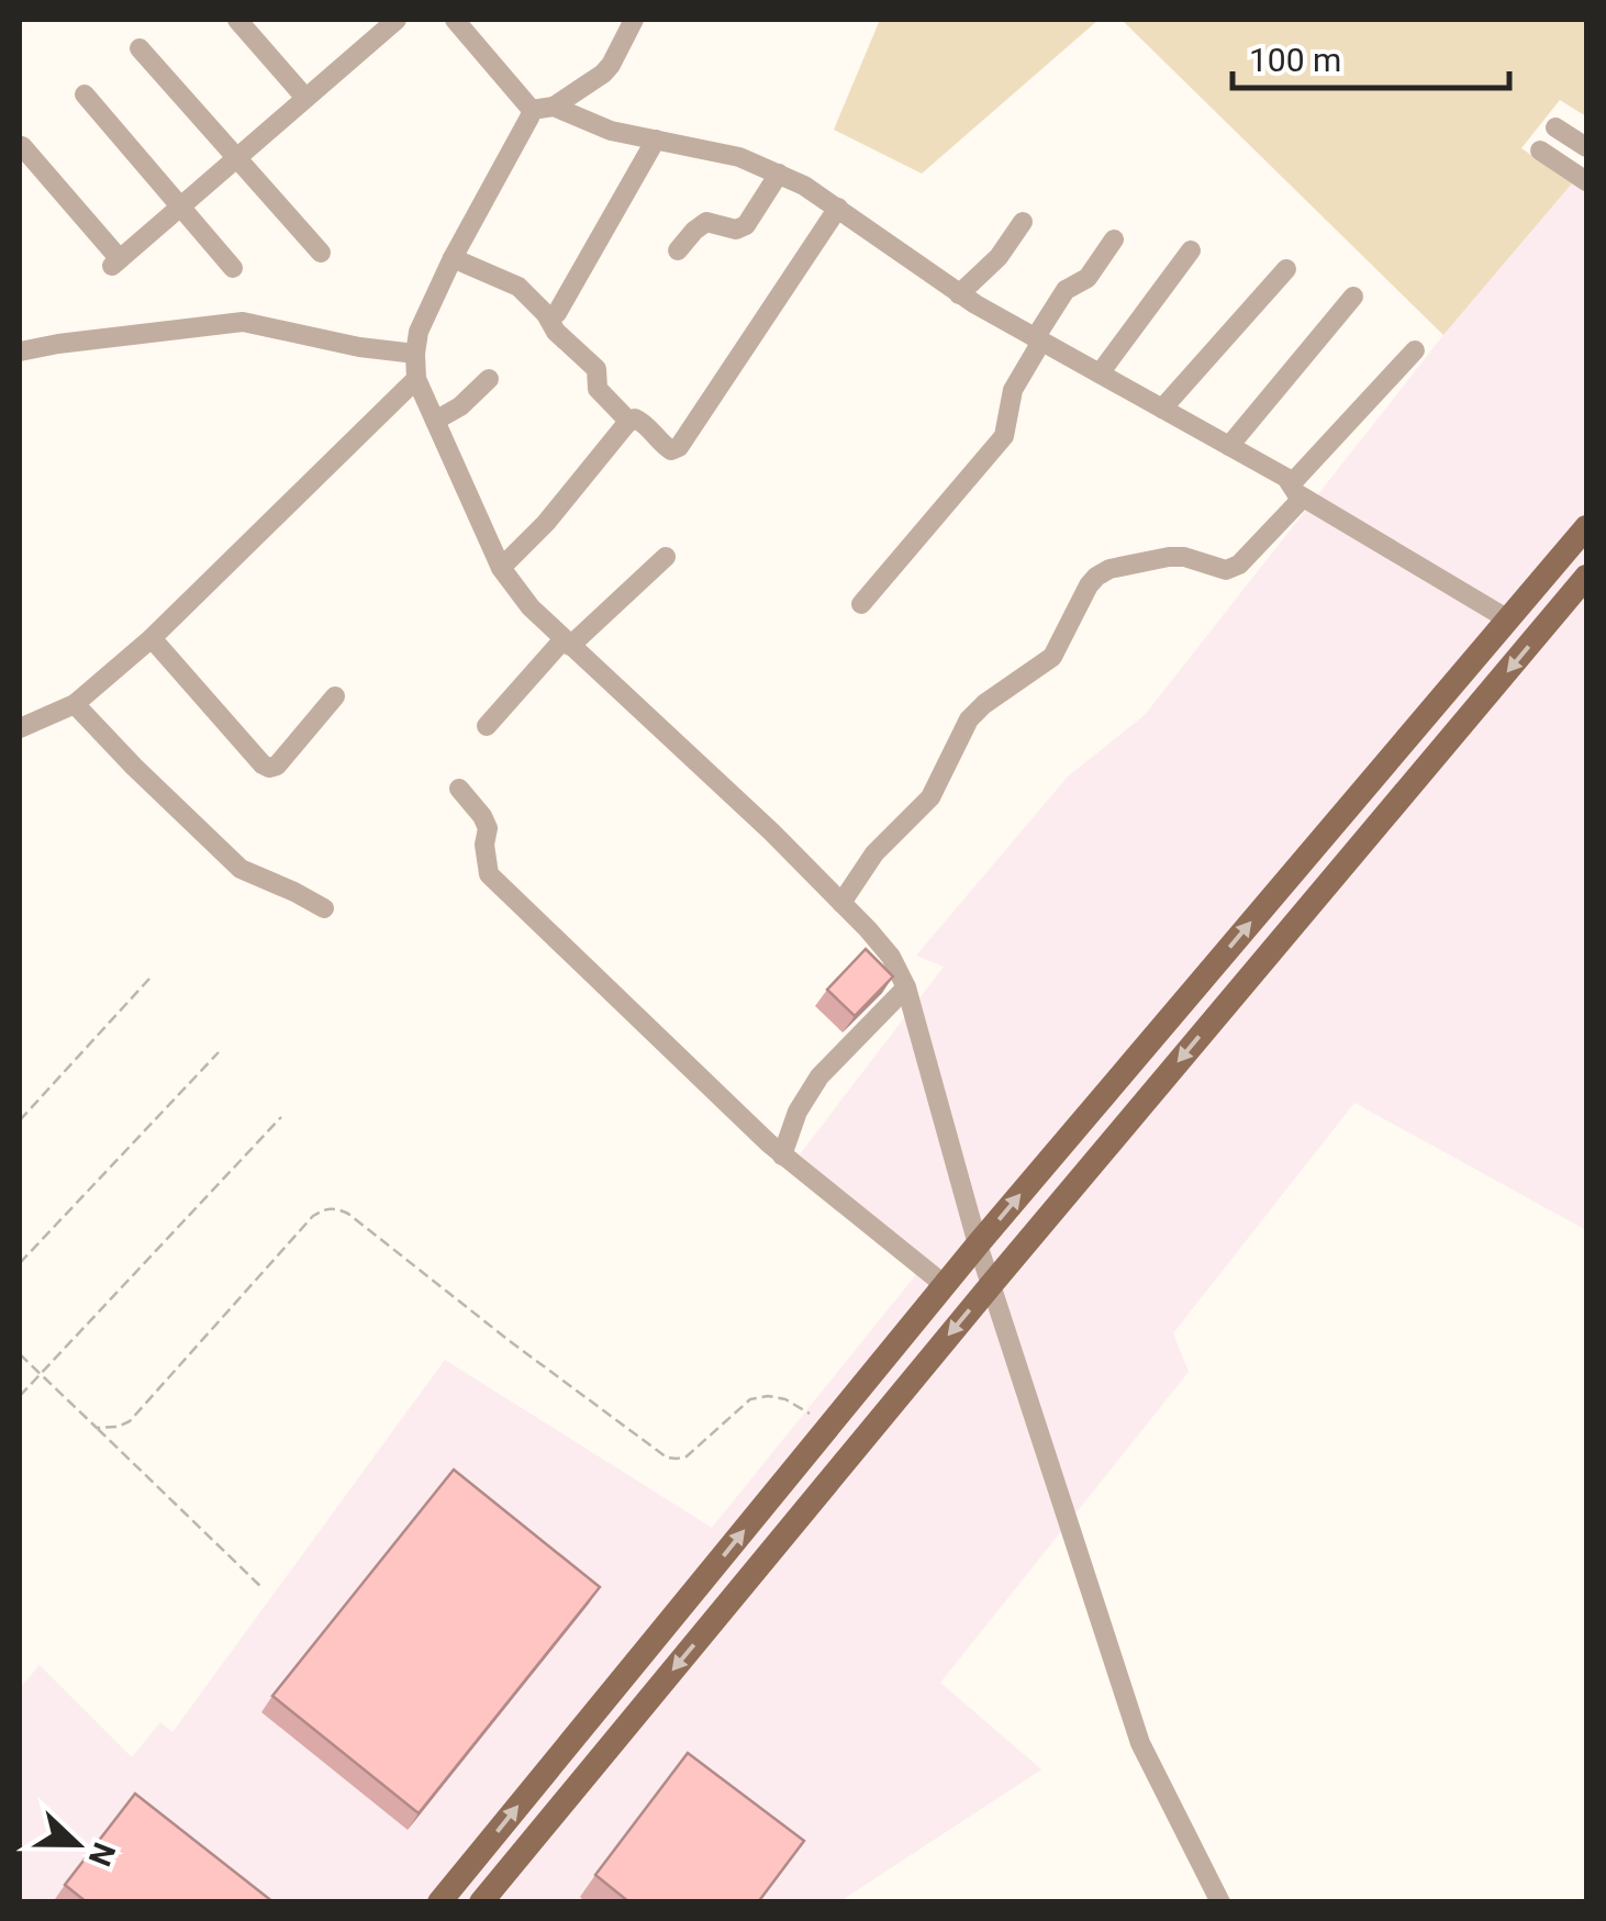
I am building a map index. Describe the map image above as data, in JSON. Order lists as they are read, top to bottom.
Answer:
{
  "scale_bar": "100 m",
  "north": "right"
}
